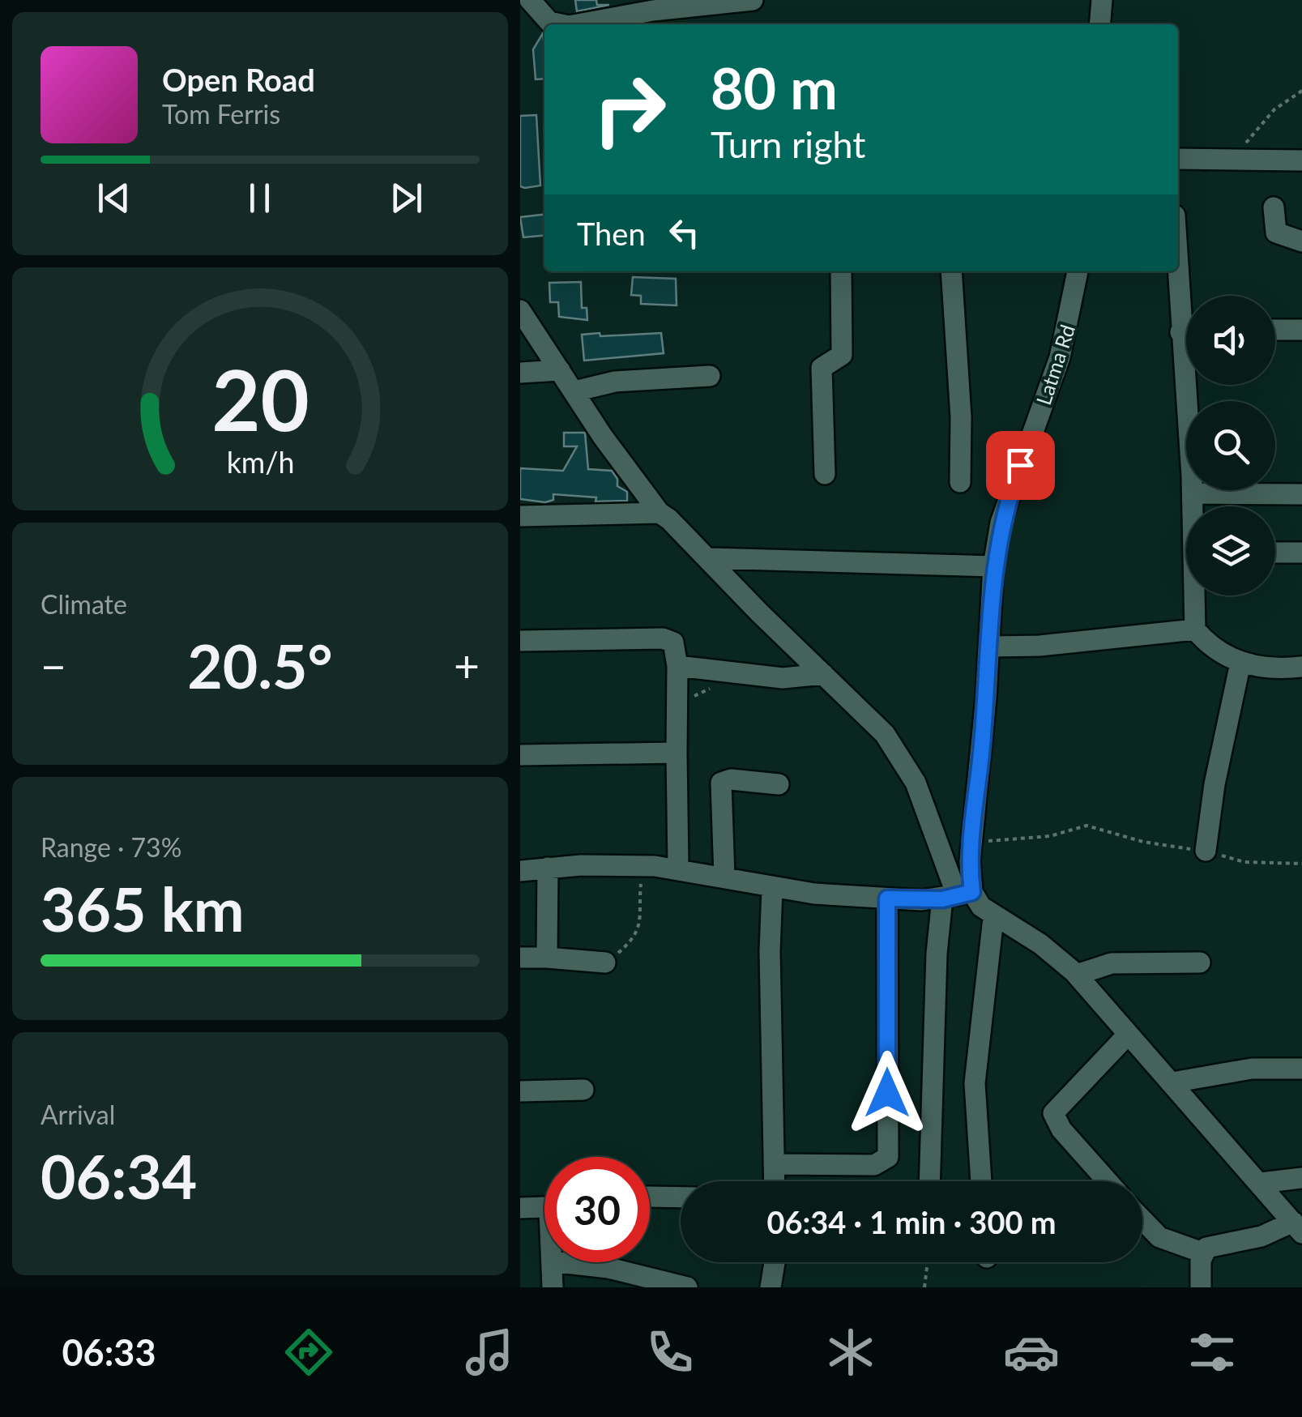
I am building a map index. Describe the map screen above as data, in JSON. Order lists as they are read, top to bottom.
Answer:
{
  "streets": {
    "street": ["Latma Rd"]
  },
  "page": {
    "turn": ["80 m", "Turn right"],
    "song": ["Open Road", "Tom Ferris"],
    "then": "Then",
    "tile": [
      "Climate",
      ["Range · 73%", "365 km"],
      ["Arrival", "06:34"]
    ],
    "heat": ["−", "20.5°", "+"],
    "limit": "30",
    "trip": "06:34 · 1 min · 300 m",
    "tabs": "06:33",
    "gauge": ["20", "km/h"]
  }
}
